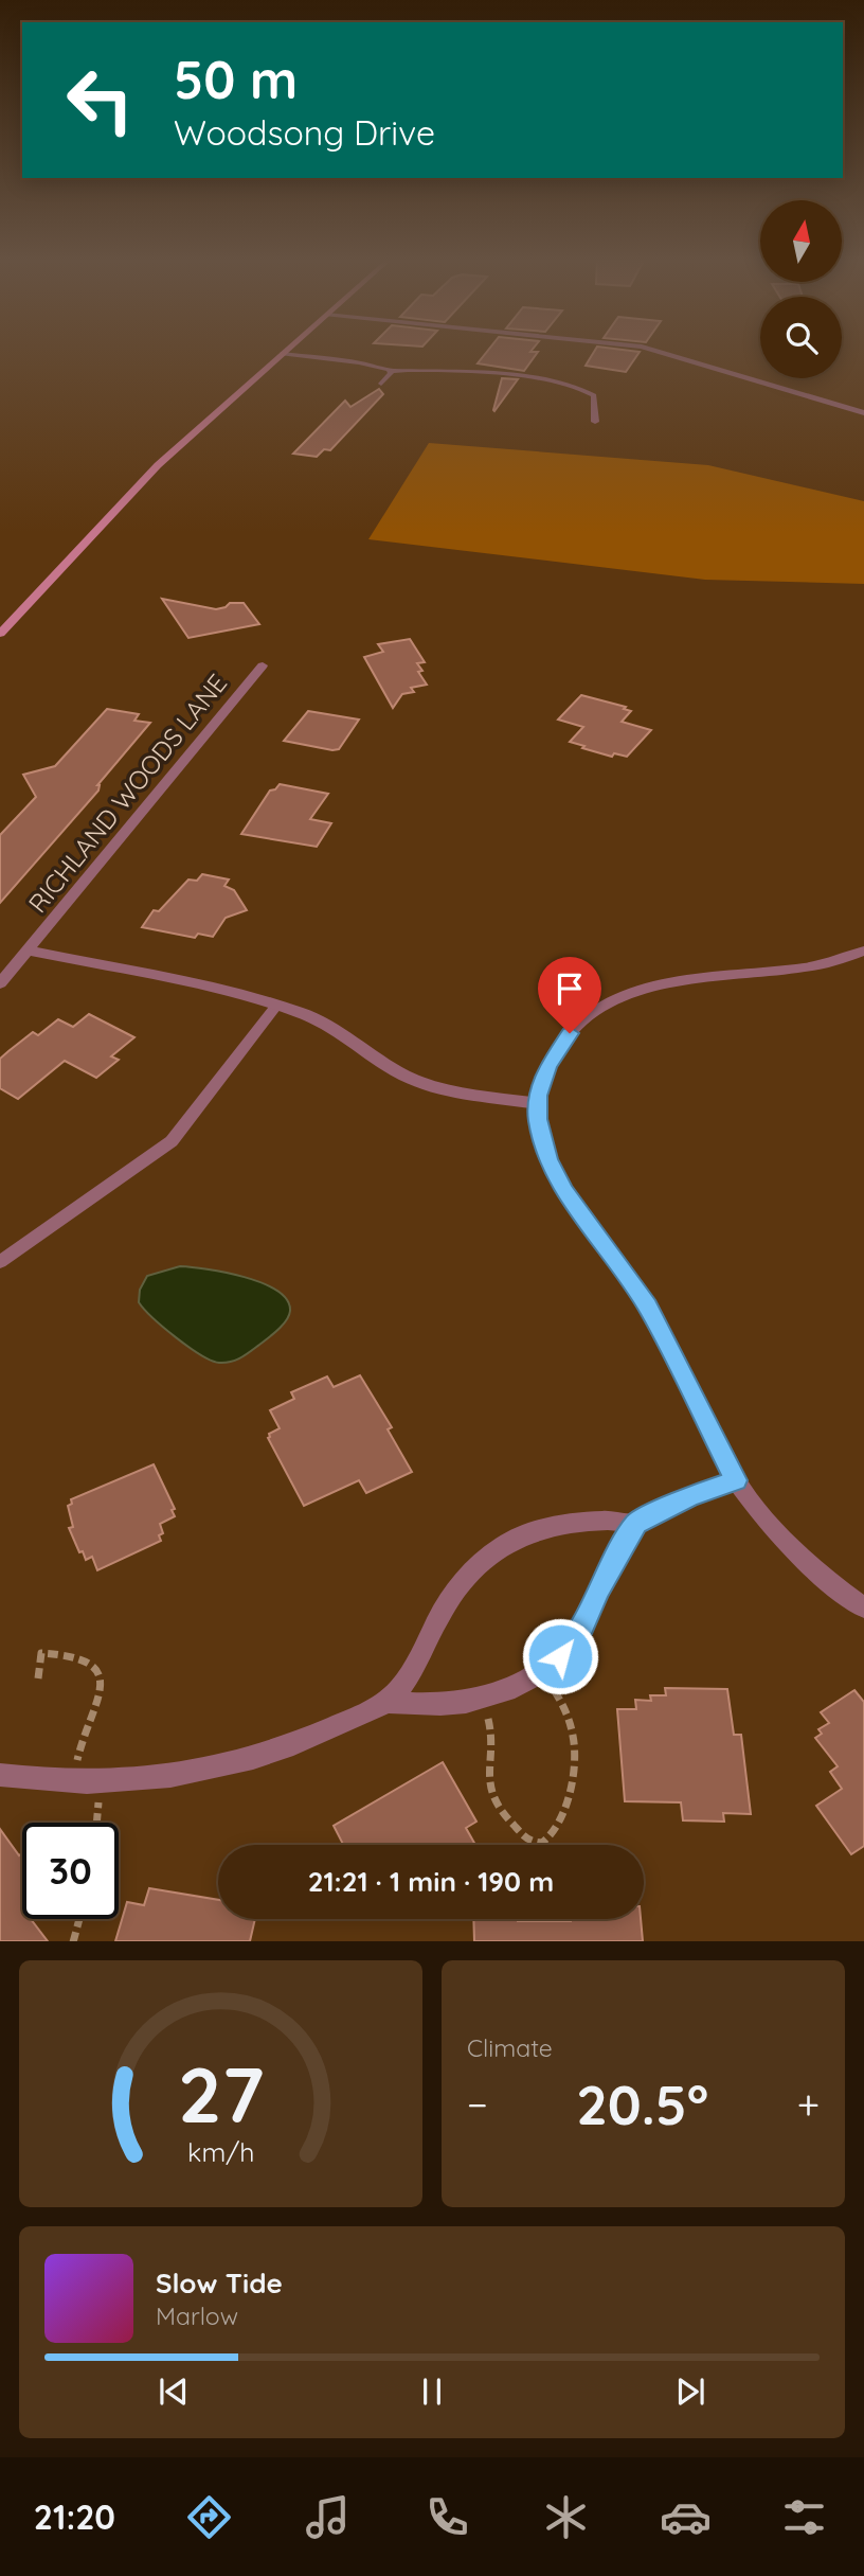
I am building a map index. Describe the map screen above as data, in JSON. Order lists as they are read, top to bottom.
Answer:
{
  "streets": {
    "street": ["RICHLAND WOODS LANE"]
  },
  "north": "top",
  "page": {
    "turn": ["50 m", "Woodsong Drive"],
    "limit": "30",
    "trip": "21:21 · 1 min · 190 m",
    "tile": "Climate",
    "heat": ["−", "20.5°", "+"],
    "song": ["Slow Tide", "Marlow"],
    "tabs": "21:20",
    "gauge": ["27", "km/h"]
  }
}
